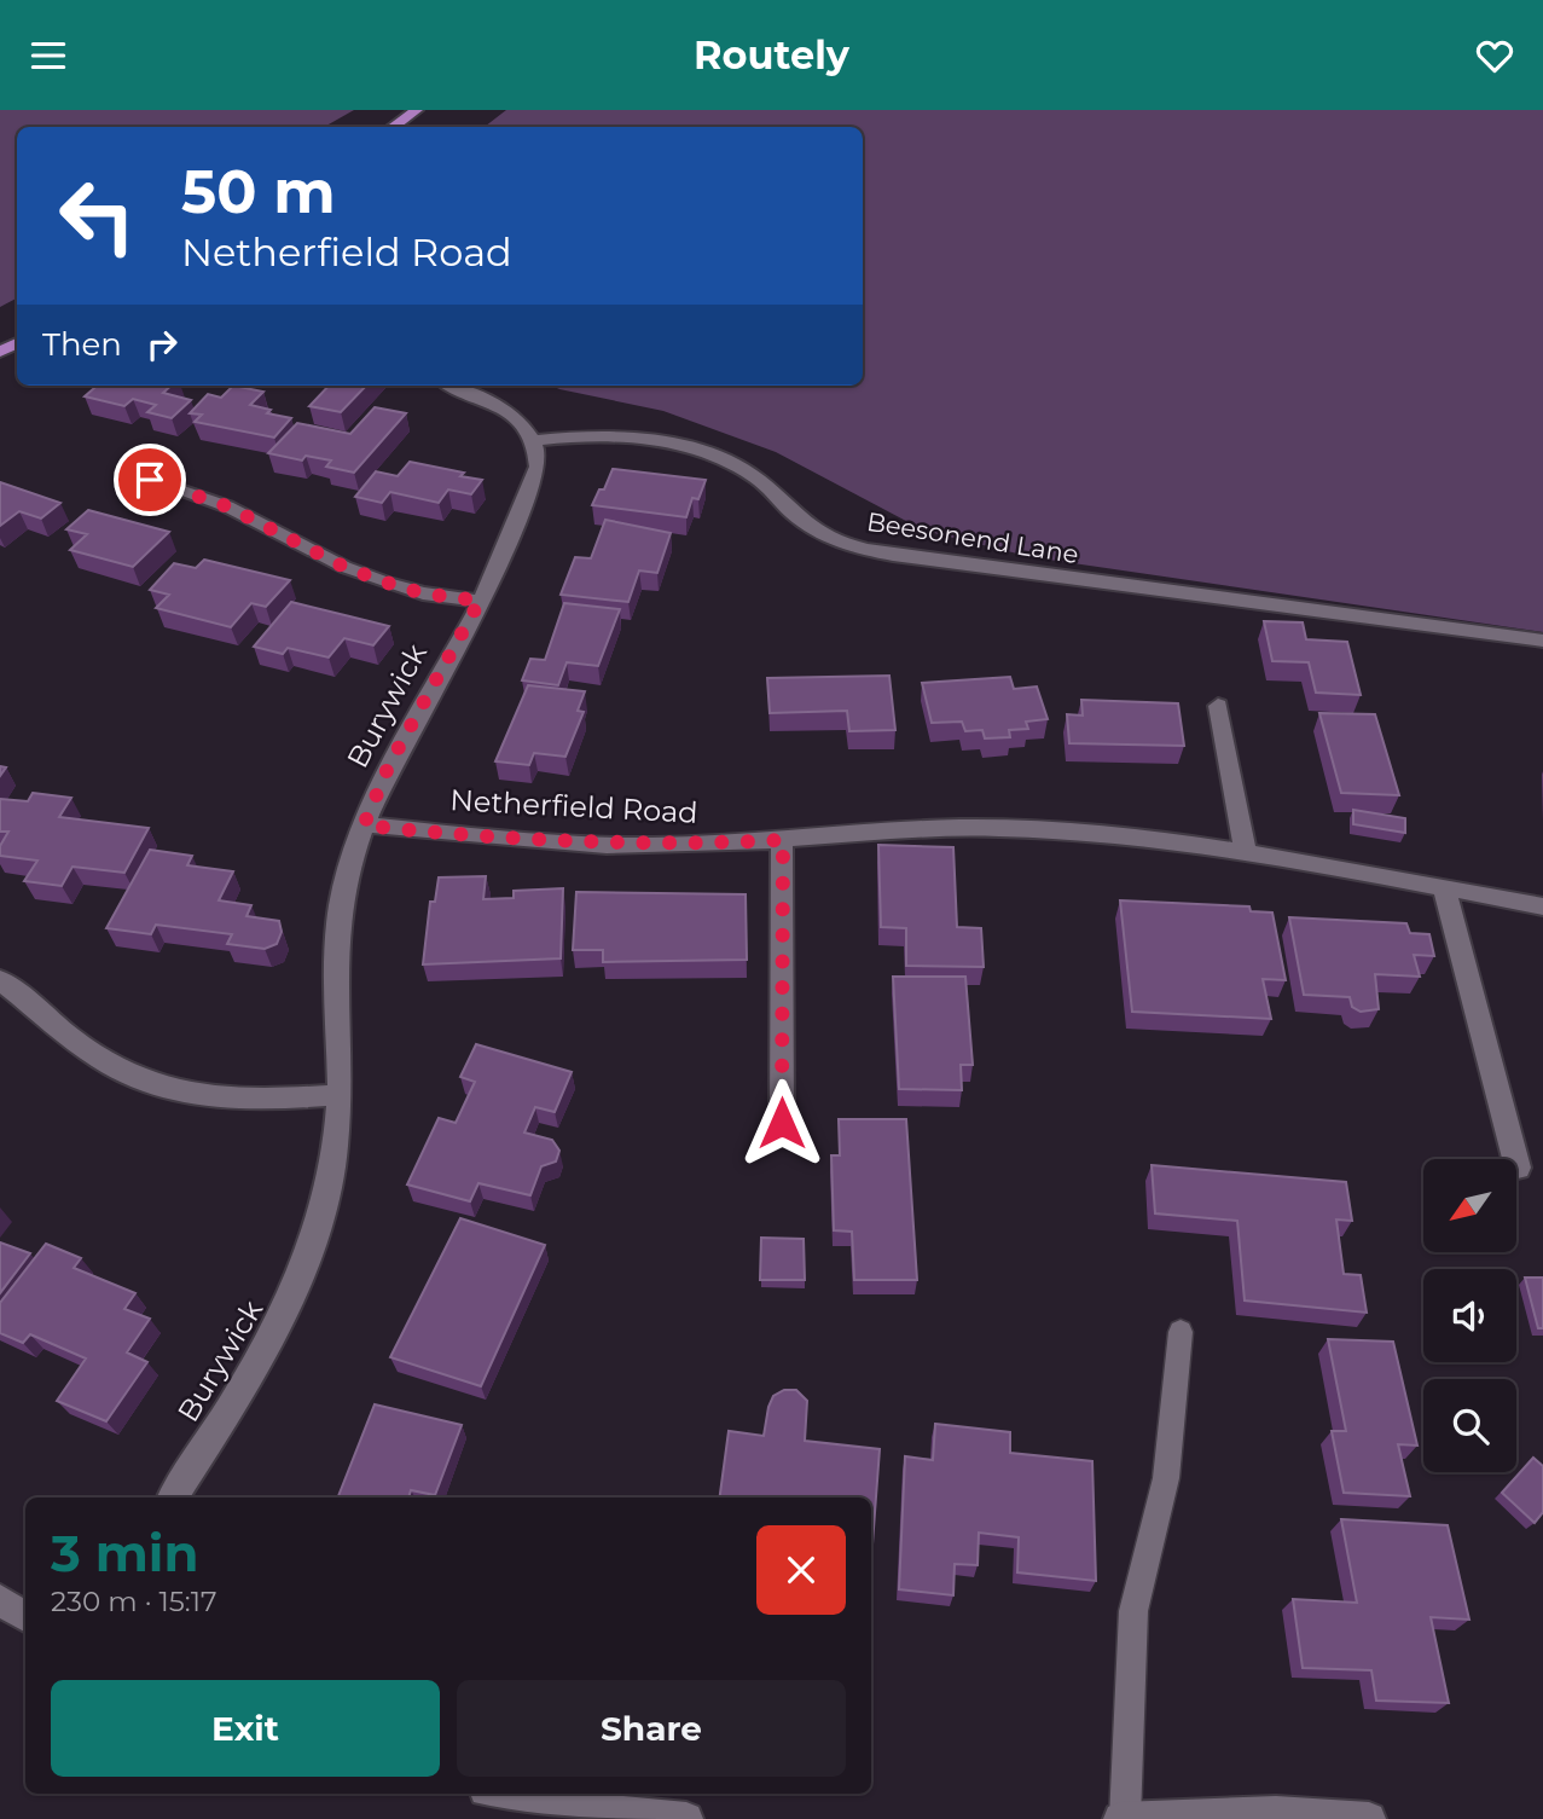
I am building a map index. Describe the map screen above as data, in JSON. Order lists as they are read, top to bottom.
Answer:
{
  "streets": {
    "street": ["Beesonend Lane", "Burywick", "Netherfield Road"]
  },
  "crossings": [
    ["Beesonend Lane", "Burywick"],
    ["Burywick", "Netherfield Road"]
  ],
  "north": "bottom left",
  "page": {
    "header": "Routely",
    "turn": ["50 m", "Netherfield Road"],
    "then": "Then",
    "heading": ["3 min", "230 m · 15:17"],
    "buttons": ["Exit", "Share"]
  }
}
